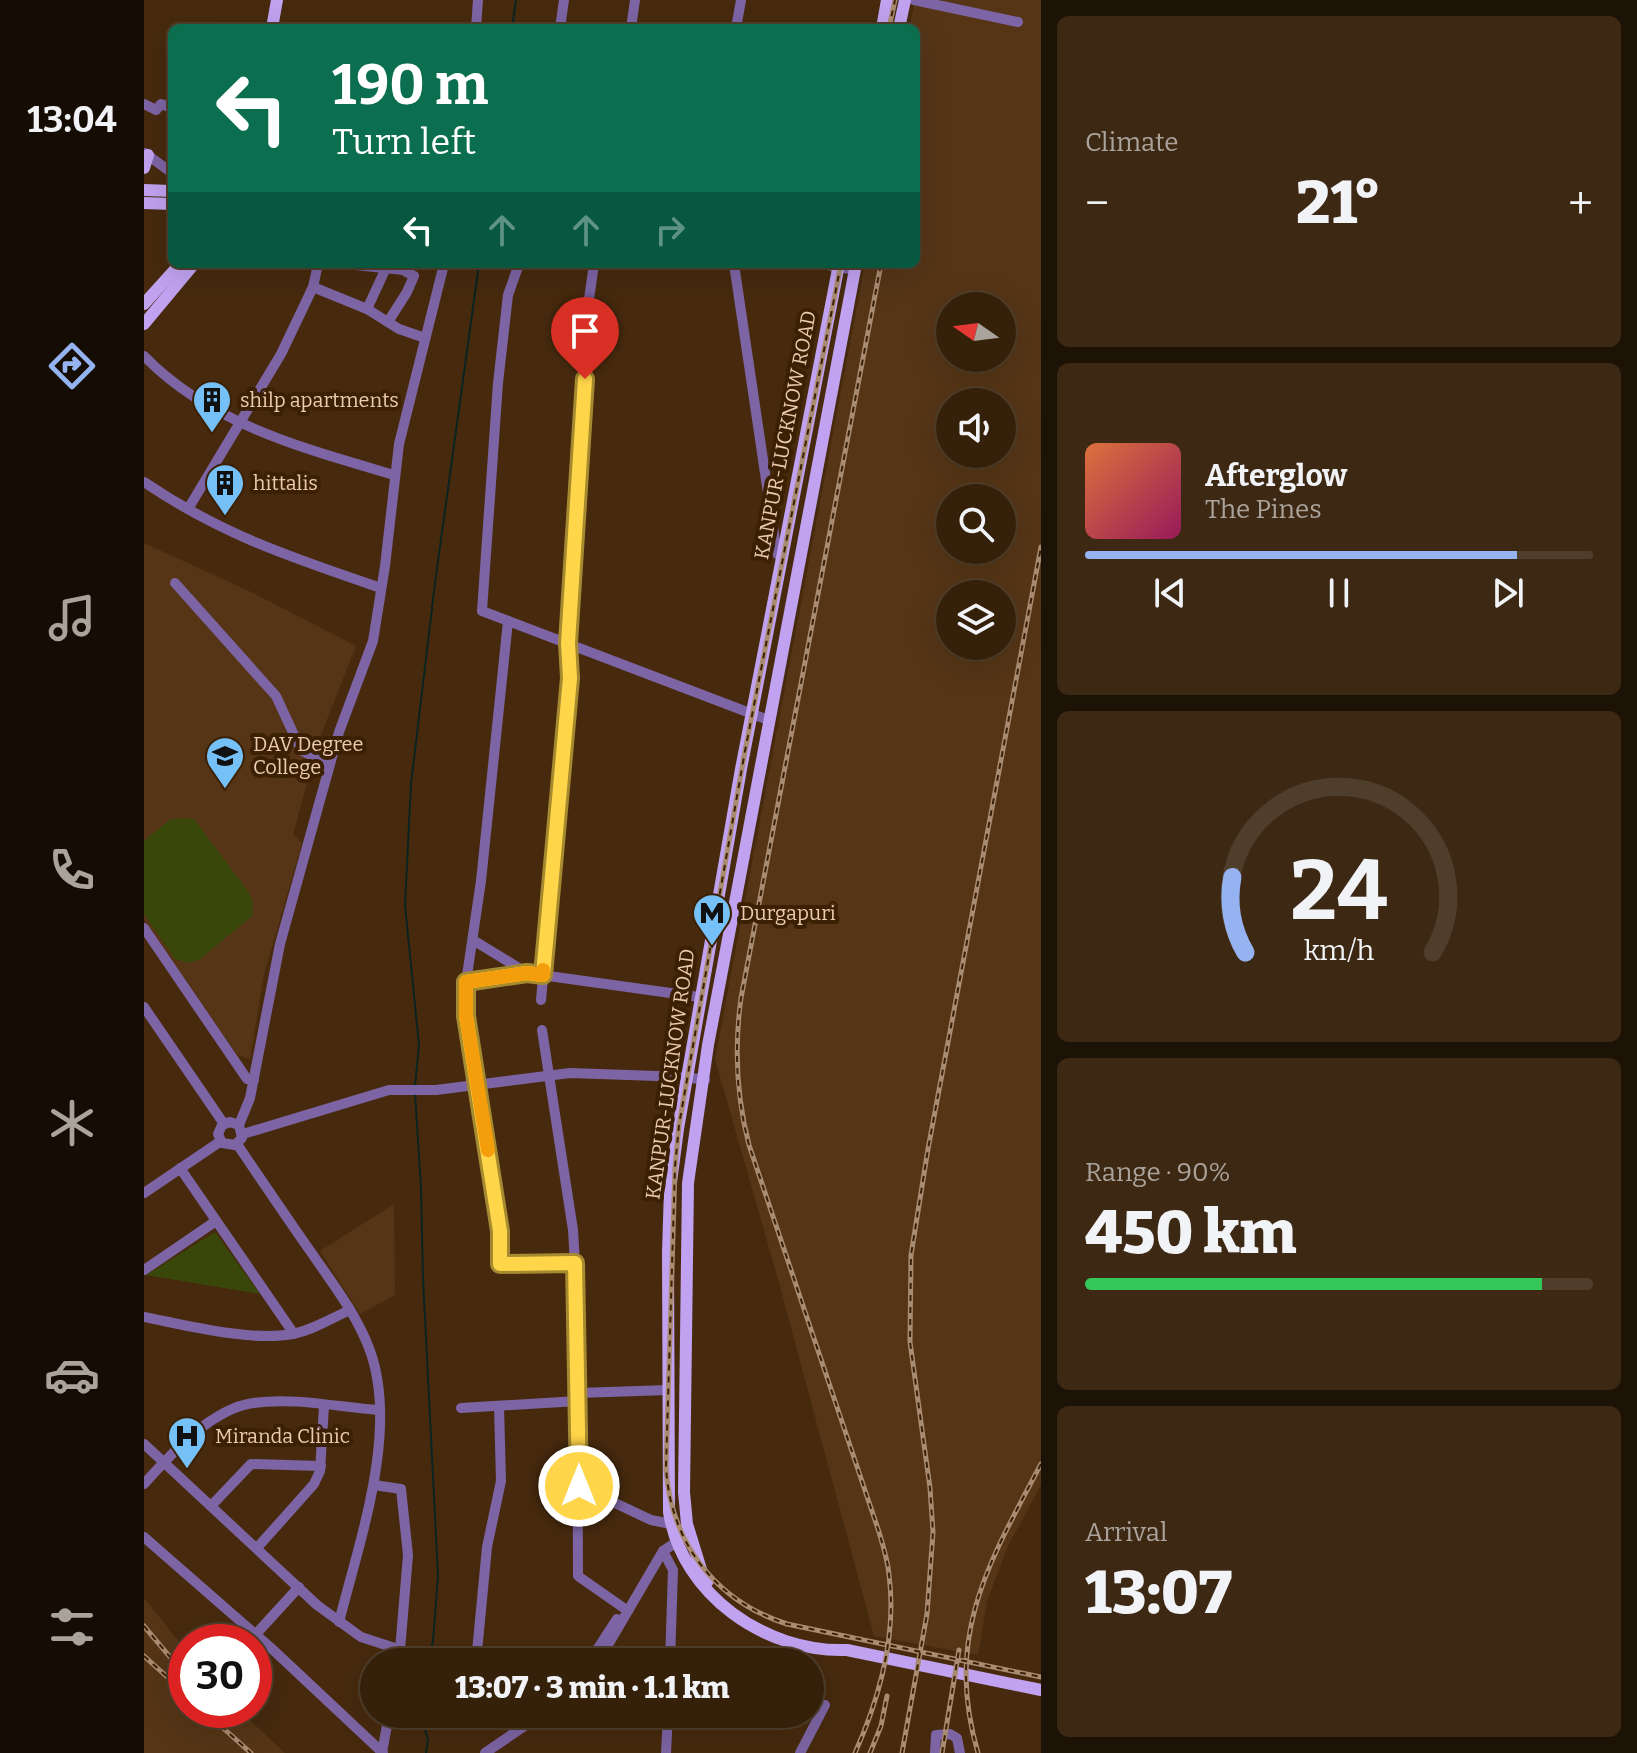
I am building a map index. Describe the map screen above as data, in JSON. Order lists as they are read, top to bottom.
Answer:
{
  "streets": {
    "main road": ["KANPUR-LUCKNOW ROAD"]
  },
  "places": {
    "building": ["shilp apartments", "hittalis"],
    "school or university": ["DAV Degree College"],
    "metro station": ["Durgapuri"],
    "hospital": ["Miranda Clinic"]
  },
  "north": "left",
  "page": {
    "tabs": "13:04",
    "tile": [
      "Climate",
      ["Range · 90%", "450 km"],
      ["Arrival", "13:07"]
    ],
    "turn": ["190 m", "Turn left"],
    "heat": ["−", "21°", "+"],
    "song": ["Afterglow", "The Pines"],
    "limit": "30",
    "trip": "13:07 · 3 min · 1.1 km",
    "gauge": ["24", "km/h"]
  }
}
